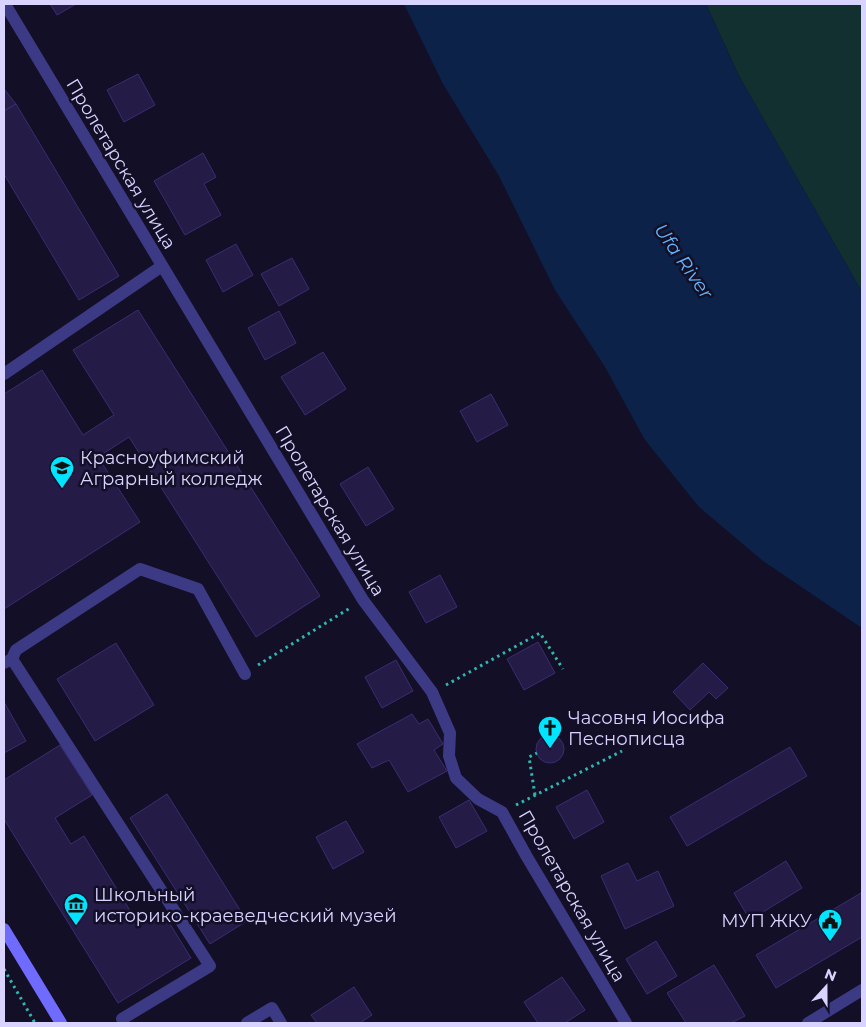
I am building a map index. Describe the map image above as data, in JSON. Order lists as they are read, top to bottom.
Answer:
{
  "streets": {
    "street": ["Пролетарская улица"]
  },
  "water": ["Ufa River"],
  "places": {
    "school or university": ["Красноуфимский Аграрный колледж"],
    "church": ["Часовня Иосифа Песнописца"],
    "museum": ["Школьный историко-краеведческий музей"],
    "public building": ["МУП ЖКУ"]
  },
  "north": "top"
}
